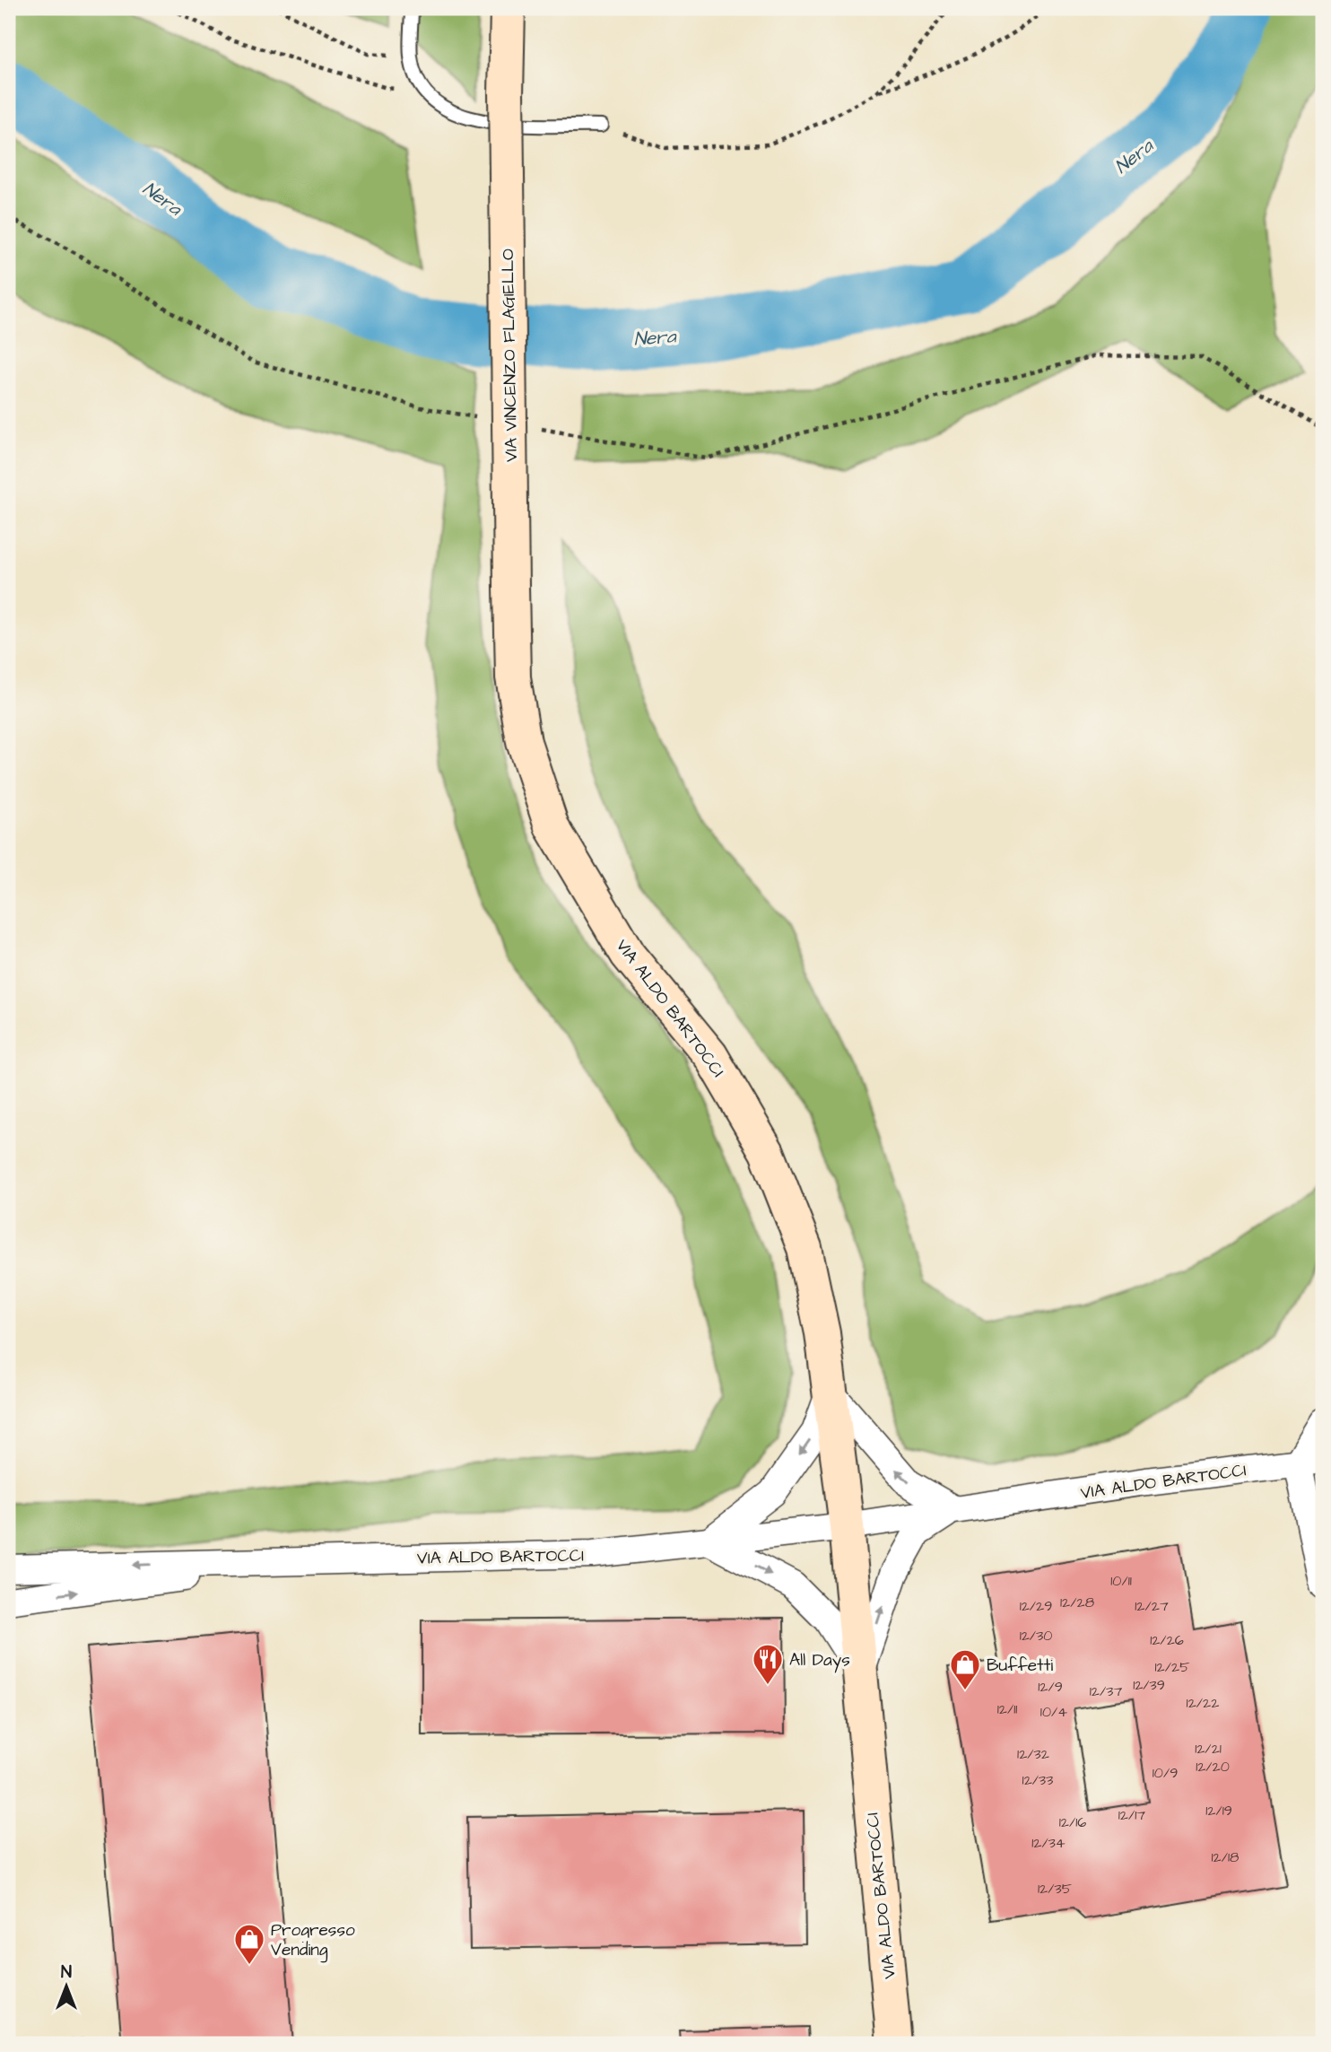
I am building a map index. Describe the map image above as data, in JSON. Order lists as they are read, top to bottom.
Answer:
{
  "streets": {
    "main road": ["VIA VINCENZO FLAGIELLO", "VIA ALDO BARTOCCI"]
  },
  "crossings": [
    ["VIA VINCENZO FLAGIELLO", "VIA ALDO BARTOCCI"]
  ],
  "water": ["Nera"],
  "places": {
    "restaurant": ["All Days"],
    "shop": ["Buffetti", "Progresso Vending"]
  },
  "house_numbers": [
    "10/11",
    "12/28",
    "12/29",
    "12/27",
    "12/30",
    "12/26",
    "12/25",
    "12/39",
    "12/9",
    "12/37",
    "12/22",
    "12/11",
    "10/4",
    "12/21",
    "12/32",
    "12/20",
    "10/9",
    "12/33",
    "12/19",
    "12/17",
    "12/16",
    "12/34",
    "12/18",
    "12/35"
  ],
  "north": "top"
}
